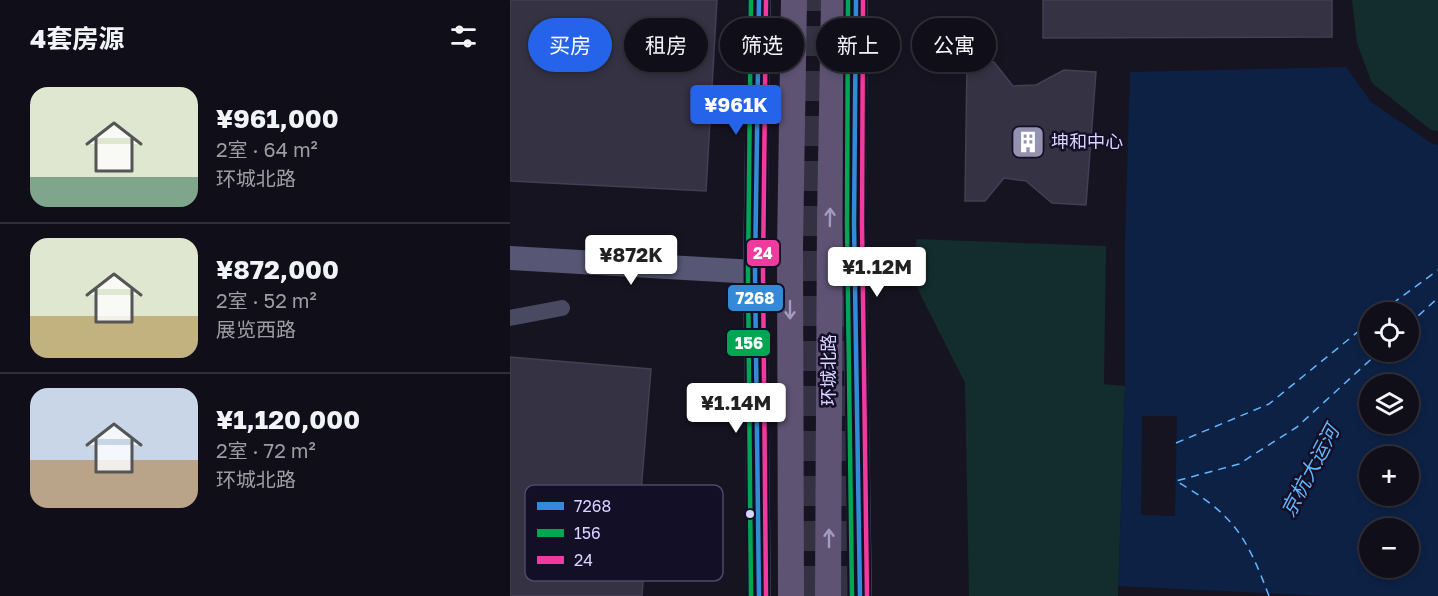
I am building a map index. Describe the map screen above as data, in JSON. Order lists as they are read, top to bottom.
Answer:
{
  "streets": {
    "main road": ["环城北路"]
  },
  "water": ["京杭大运河"],
  "places": {
    "building": ["坤和中心"]
  },
  "lines": ["transit line 7268", "transit line 156", "transit line 24"],
  "legend": ["7268", "156", "24"],
  "page": {
    "heading": "4套房源",
    "chip": [
      "买房",
      "租房",
      "筛选",
      "新上",
      "公寓"
    ],
    "list": [
      {
        "name": "¥961,000",
        "note": "2室 · 64 m² · 环城北路"
      },
      {
        "name": "¥872,000",
        "note": "2室 · 52 m² · 展览西路"
      },
      {
        "name": "¥1,120,000",
        "note": "2室 · 72 m² · 环城北路"
      }
    ],
    "price": [
      "¥961K",
      "¥872K",
      "¥1.12M",
      "¥1.14M"
    ],
    "map_buttons": ["+", "−"]
  }
}
